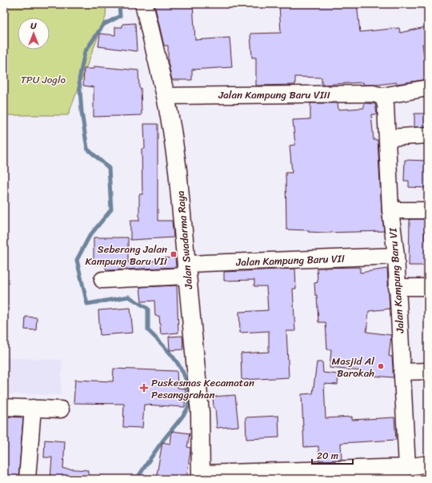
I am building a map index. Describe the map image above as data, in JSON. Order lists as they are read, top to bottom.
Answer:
{
  "streets": {
    "main road": ["Jalan Swadarma Raya"],
    "street": ["Jalan Kampung Baru VIII", "Jalan Kampung Baru VII", "Jalan Kampung Baru VI"]
  },
  "crossings": [
    ["Jalan Kampung Baru VIII", "Jalan Swadarma Raya"],
    ["Jalan Kampung Baru VIII", "Jalan Kampung Baru VI"],
    ["Jalan Swadarma Raya", "Jalan Kampung Baru VII"],
    ["Jalan Kampung Baru VII", "Jalan Kampung Baru VI"]
  ],
  "parks": ["TPU Joglo"],
  "places": {
    "transit": ["Seberang Jalan Kampung Baru VII"],
    "other": ["Masjid Al Barokah"],
    "health": ["Puskesmas Kecamatan Pesanggrahan"]
  },
  "scale_bar": "20 m",
  "north": "top"
}
